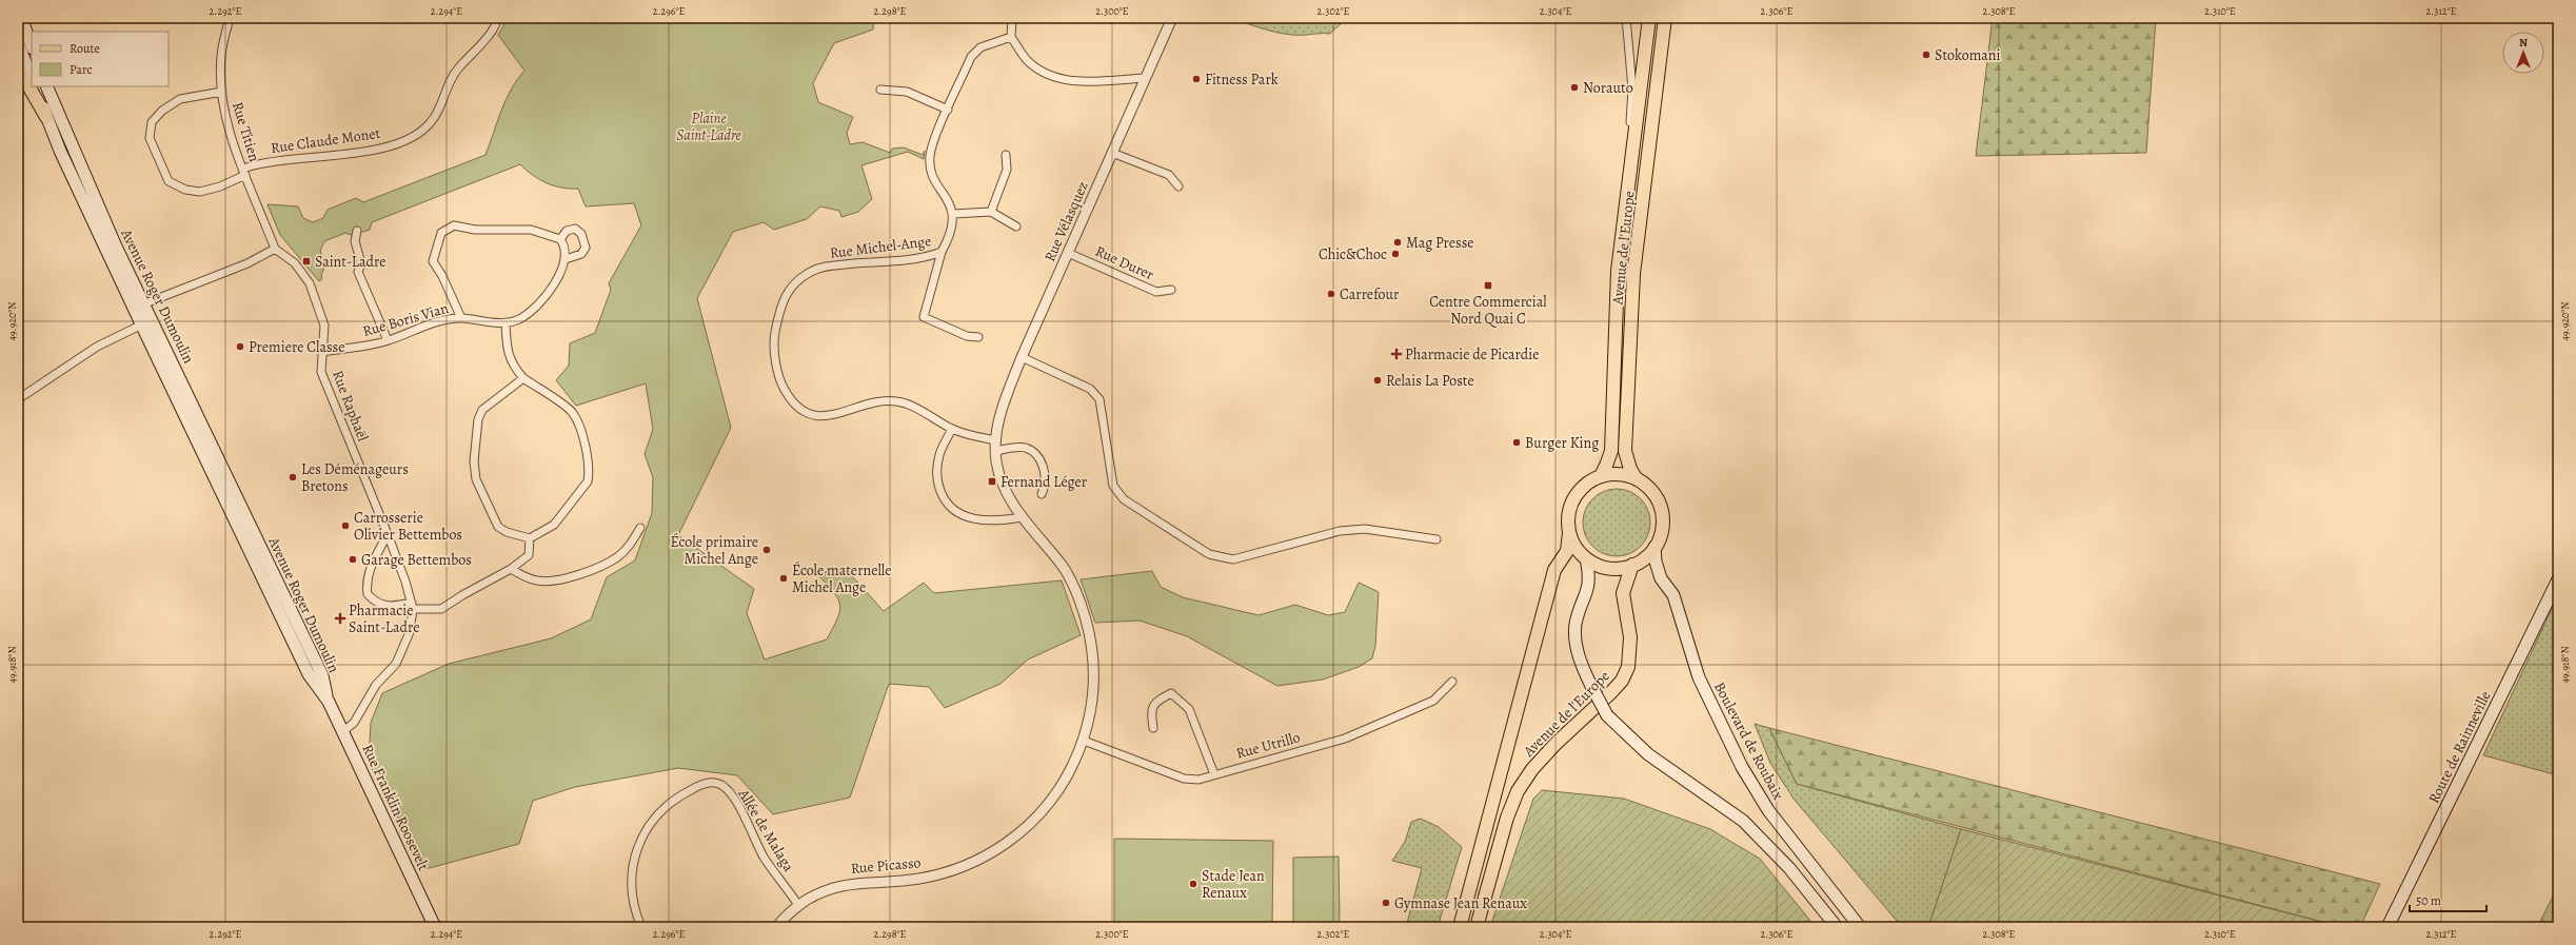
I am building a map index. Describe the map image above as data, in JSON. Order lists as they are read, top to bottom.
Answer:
{
  "streets": {
    "main road": [
      "Avenue de l'Europe",
      "Avenue Roger Dumoulin",
      "Boulevard de Roubaix",
      "Route de Rainneville",
      "Rue Franklin Roosevelt"
    ],
    "street": [
      "Rue Titien",
      "Rue Claude Monet",
      "Rue Vélasquez",
      "Rue Michel-Ange",
      "Rue Durer",
      "Rue Boris Vian",
      "Rue Raphaël",
      "Rue Utrillo",
      "Allée de Malaga",
      "Rue Picasso"
    ]
  },
  "crossings": [
    ["Rue Titien", "Rue Claude Monet"],
    ["Rue Titien", "Rue Raphaël"],
    ["Rue Vélasquez", "Rue Michel-Ange"],
    ["Rue Vélasquez", "Rue Durer"],
    ["Rue Vélasquez", "Rue Picasso"],
    ["Avenue de l'Europe", "Boulevard de Roubaix"],
    ["Avenue Roger Dumoulin", "Rue Franklin Roosevelt"],
    ["Rue Boris Vian", "Rue Raphaël"],
    ["Rue Raphaël", "Rue Franklin Roosevelt"],
    ["Rue Utrillo", "Rue Picasso"],
    ["Allée de Malaga", "Rue Picasso"]
  ],
  "parks": ["Plaine Saint-Ladre"],
  "places": {
    "other": [
      "Stokomani",
      "Fitness Park",
      "Norauto",
      "Mag Presse",
      "Chic&Choc",
      "Carrefour",
      "Premiere Classe",
      "Relais La Poste",
      "Burger King",
      "Les Déménageurs Bretons",
      "Carrosserie Olivier Bettembos",
      "École primaire Michel Ange",
      "Garage Bettembos",
      "École maternelle Michel Ange",
      "Stade Jean Renaux",
      "Gymnase Jean Renaux"
    ],
    "transit": ["Saint-Ladre", "Centre Commercial Nord Quai C", "Fernand Léger"],
    "health": ["Pharmacie de Picardie", "Pharmacie Saint-Ladre"]
  },
  "legend": ["Route", "Parc"],
  "scale_bar": "50 m",
  "north": "top",
  "coordinates": [
    "2.292°E",
    "2.294°E",
    "2.296°E",
    "2.298°E",
    "2.300°E",
    "2.302°E",
    "2.304°E",
    "2.306°E",
    "2.308°E",
    "2.310°E",
    "2.312°E",
    "49.920°N",
    "49.918°N"
  ]
}
